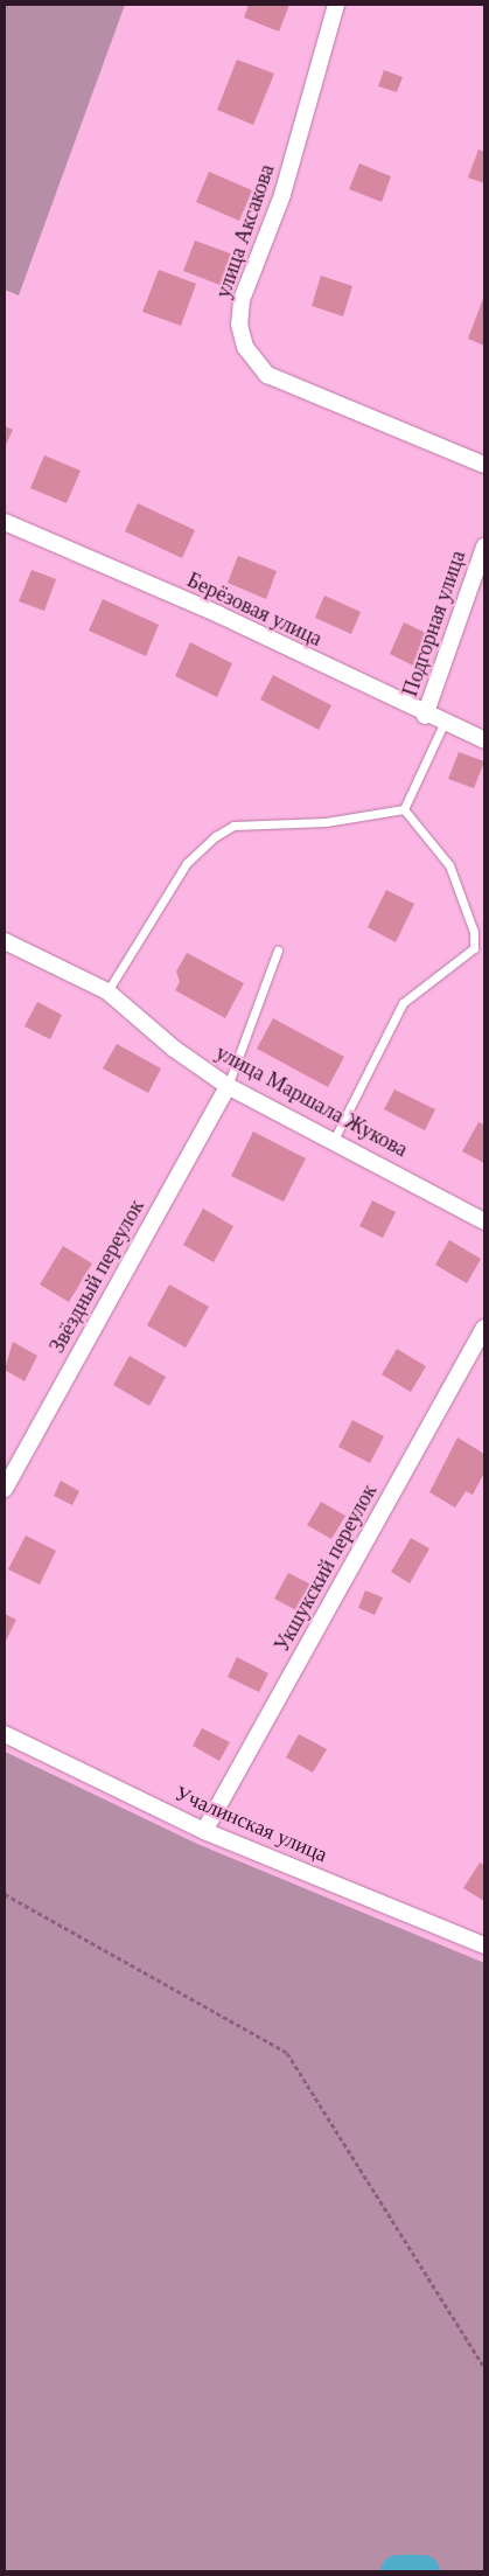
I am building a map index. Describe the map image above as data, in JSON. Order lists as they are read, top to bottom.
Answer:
{
  "streets": {
    "street": [
      "улица Аксакова",
      "Берёзовая улица",
      "Подгорная улица",
      "улица Маршала Жукова",
      "Звёздный переулок",
      "Укшукский переулок",
      "Учалинская улица"
    ]
  },
  "crossings": [
    ["Берёзовая улица", "Подгорная улица"],
    ["улица Маршала Жукова", "Звёздный переулок"],
    ["Укшукский переулок", "Учалинская улица"]
  ]
}
